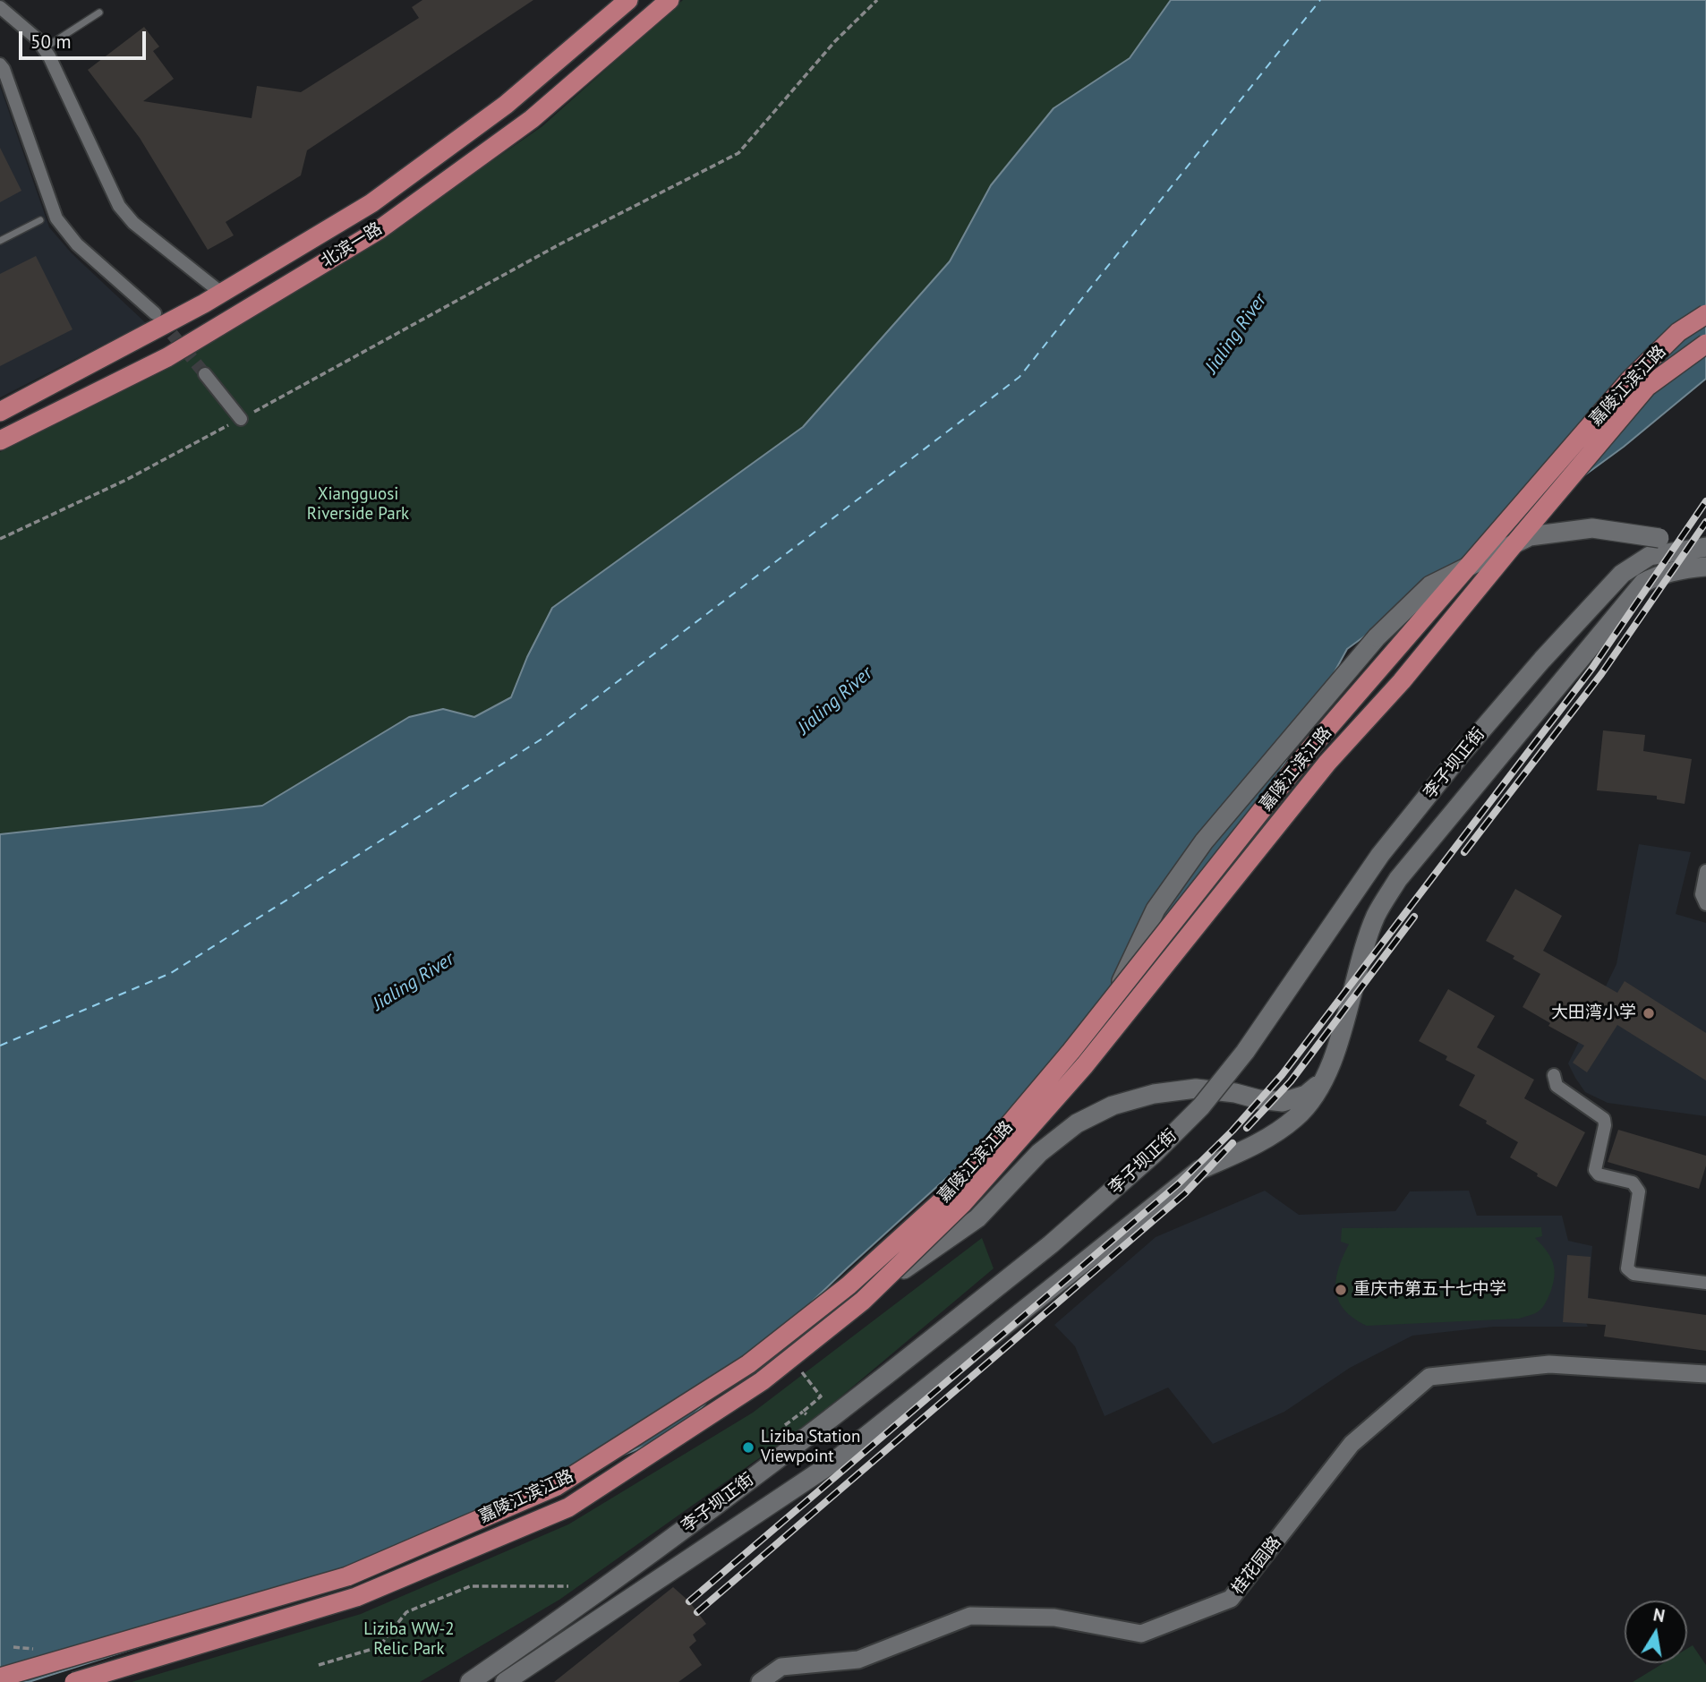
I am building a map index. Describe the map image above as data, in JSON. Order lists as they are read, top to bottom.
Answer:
{
  "streets": {
    "main road": ["北滨一路", "嘉陵江滨江路", "李子坝正街"],
    "street": ["桂花园路"]
  },
  "water": ["Jialing River"],
  "parks": ["Xiangguosi Riverside Park", "Liziba WW-2 Relic Park"],
  "places": ["大田湾小学", "重庆市第五十七中学", "Liziba Station Viewpoint"],
  "scale_bar": "50 m",
  "north": "top"
}
